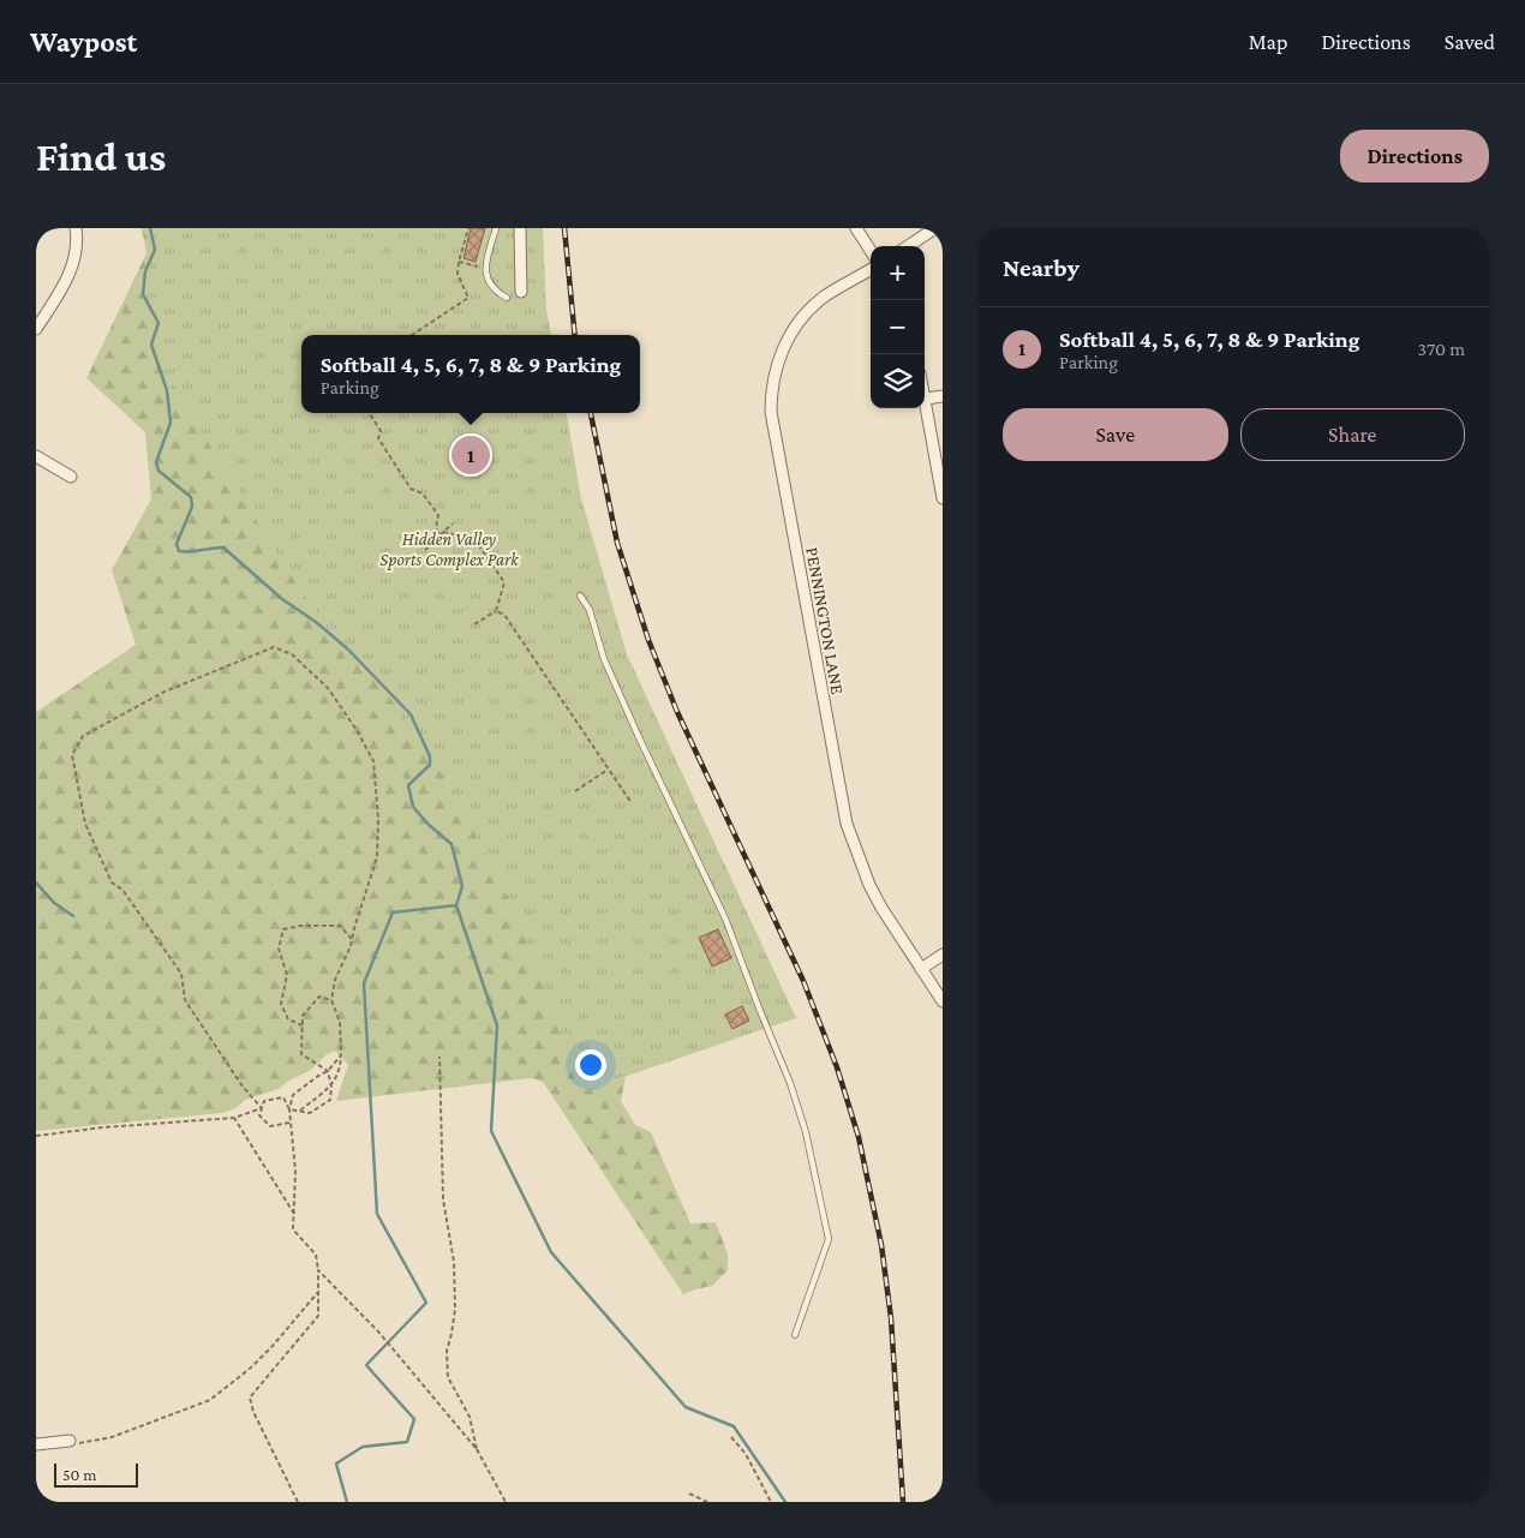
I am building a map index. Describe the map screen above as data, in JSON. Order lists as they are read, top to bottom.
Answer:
{
  "streets": {
    "street": ["PENNINGTON LANE"]
  },
  "parks": ["Hidden Valley Sports Complex Park"],
  "scale_bar": "50 m",
  "page": {
    "header": "Waypost",
    "nav": ["Map", "Directions", "Saved"],
    "buttons": [
      "Directions",
      ["Save", "Share"]
    ],
    "title": "Find us",
    "heading": "Nearby",
    "map_buttons": ["+", "−"],
    "list": [
      {
        "mark": "1",
        "name": "Softball 4, 5, 6, 7, 8 & 9 Parking",
        "note": "Parking",
        "value": "370 m"
      }
    ],
    "popup": ["Softball 4, 5, 6, 7, 8 & 9 Parking", "Parking"],
    "pins": "1",
    "scale": "50 m"
  }
}
